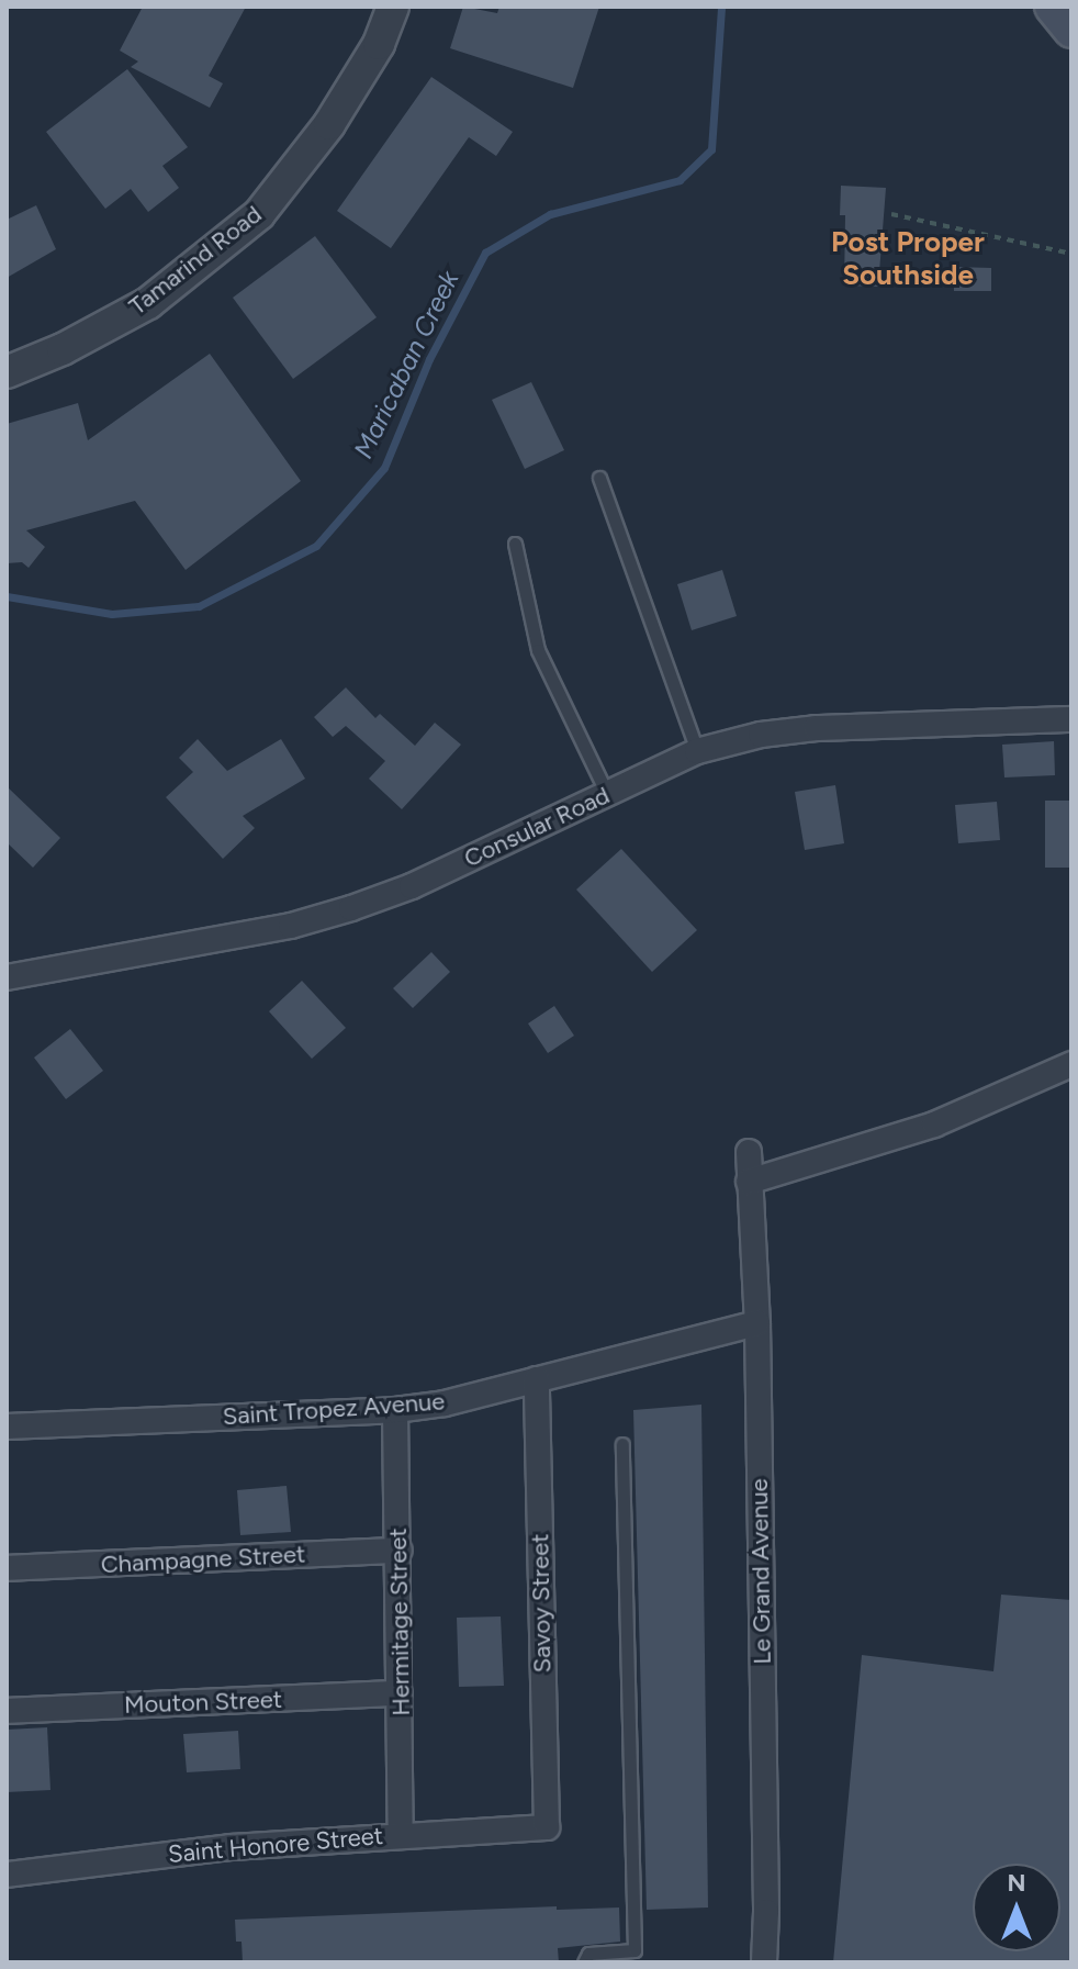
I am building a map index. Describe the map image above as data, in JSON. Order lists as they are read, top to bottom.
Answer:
{
  "streets": {
    "street": [
      "Tamarind Road",
      "Consular Road",
      "Saint Tropez Avenue",
      "Champagne Street",
      "Le Grand Avenue",
      "Savoy Street",
      "Hermitage Street",
      "Mouton Street",
      "Saint Honore Street"
    ]
  },
  "crossings": [
    ["Saint Tropez Avenue", "Le Grand Avenue"],
    ["Saint Tropez Avenue", "Savoy Street"],
    ["Saint Tropez Avenue", "Hermitage Street"],
    ["Champagne Street", "Hermitage Street"],
    ["Savoy Street", "Saint Honore Street"],
    ["Hermitage Street", "Mouton Street"],
    ["Hermitage Street", "Saint Honore Street"]
  ],
  "districts": ["Post Proper Southside"],
  "water": ["Maricaban Creek"],
  "north": "top"
}
